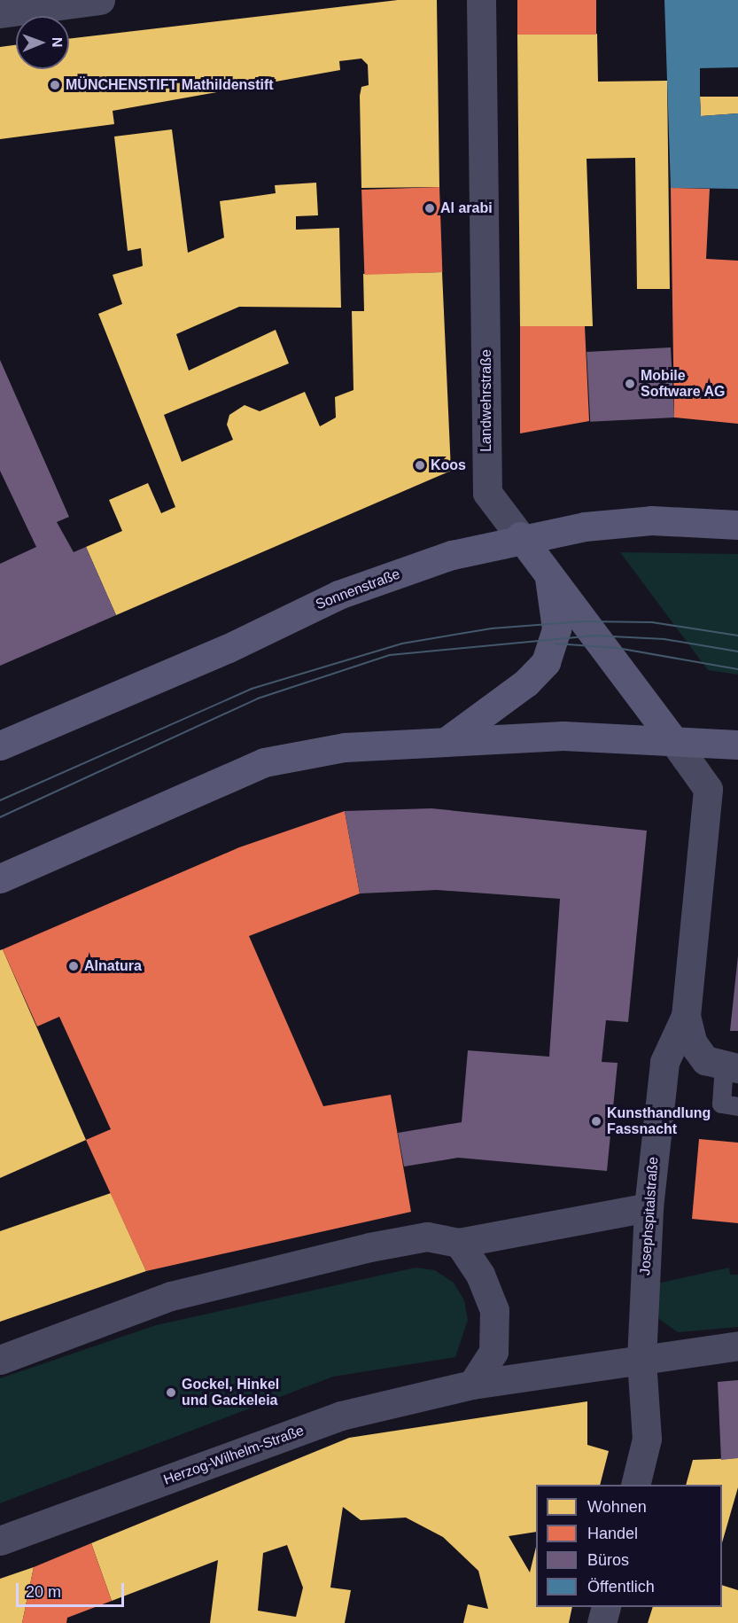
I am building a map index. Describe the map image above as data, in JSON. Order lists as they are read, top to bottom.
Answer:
{
  "streets": {
    "main road": ["Landwehrstraße", "Sonnenstraße"],
    "street": ["Josephspitalstraße", "Herzog-Wilhelm-Straße"]
  },
  "crossings": [
    ["Landwehrstraße", "Sonnenstraße"],
    ["Landwehrstraße", "Josephspitalstraße"],
    ["Josephspitalstraße", "Herzog-Wilhelm-Straße"]
  ],
  "places": [
    "MÜNCHENSTIFT Mathildenstift",
    "Al arabi",
    "Mobile Software AG",
    "Koos",
    "Alnatura",
    "Kunsthandlung Fassnacht",
    "Gockel, Hinkel und Gackeleia"
  ],
  "legend": [
    "Wohnen",
    "Handel",
    "Büros",
    "Öffentlich"
  ],
  "scale_bar": "20 m",
  "north": "right"
}
